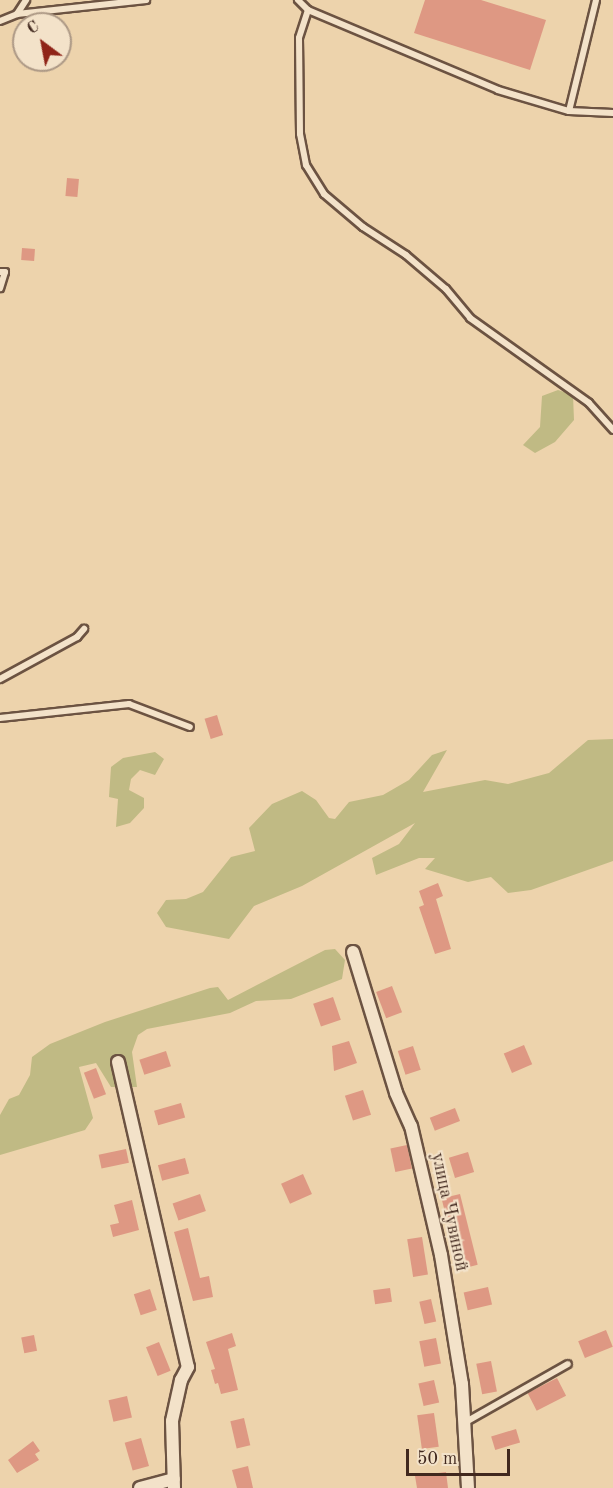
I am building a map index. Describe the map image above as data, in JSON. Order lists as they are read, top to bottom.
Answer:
{
  "streets": {
    "street": ["улица Чувиной"]
  },
  "scale_bar": "50 m",
  "north": "top left"
}
